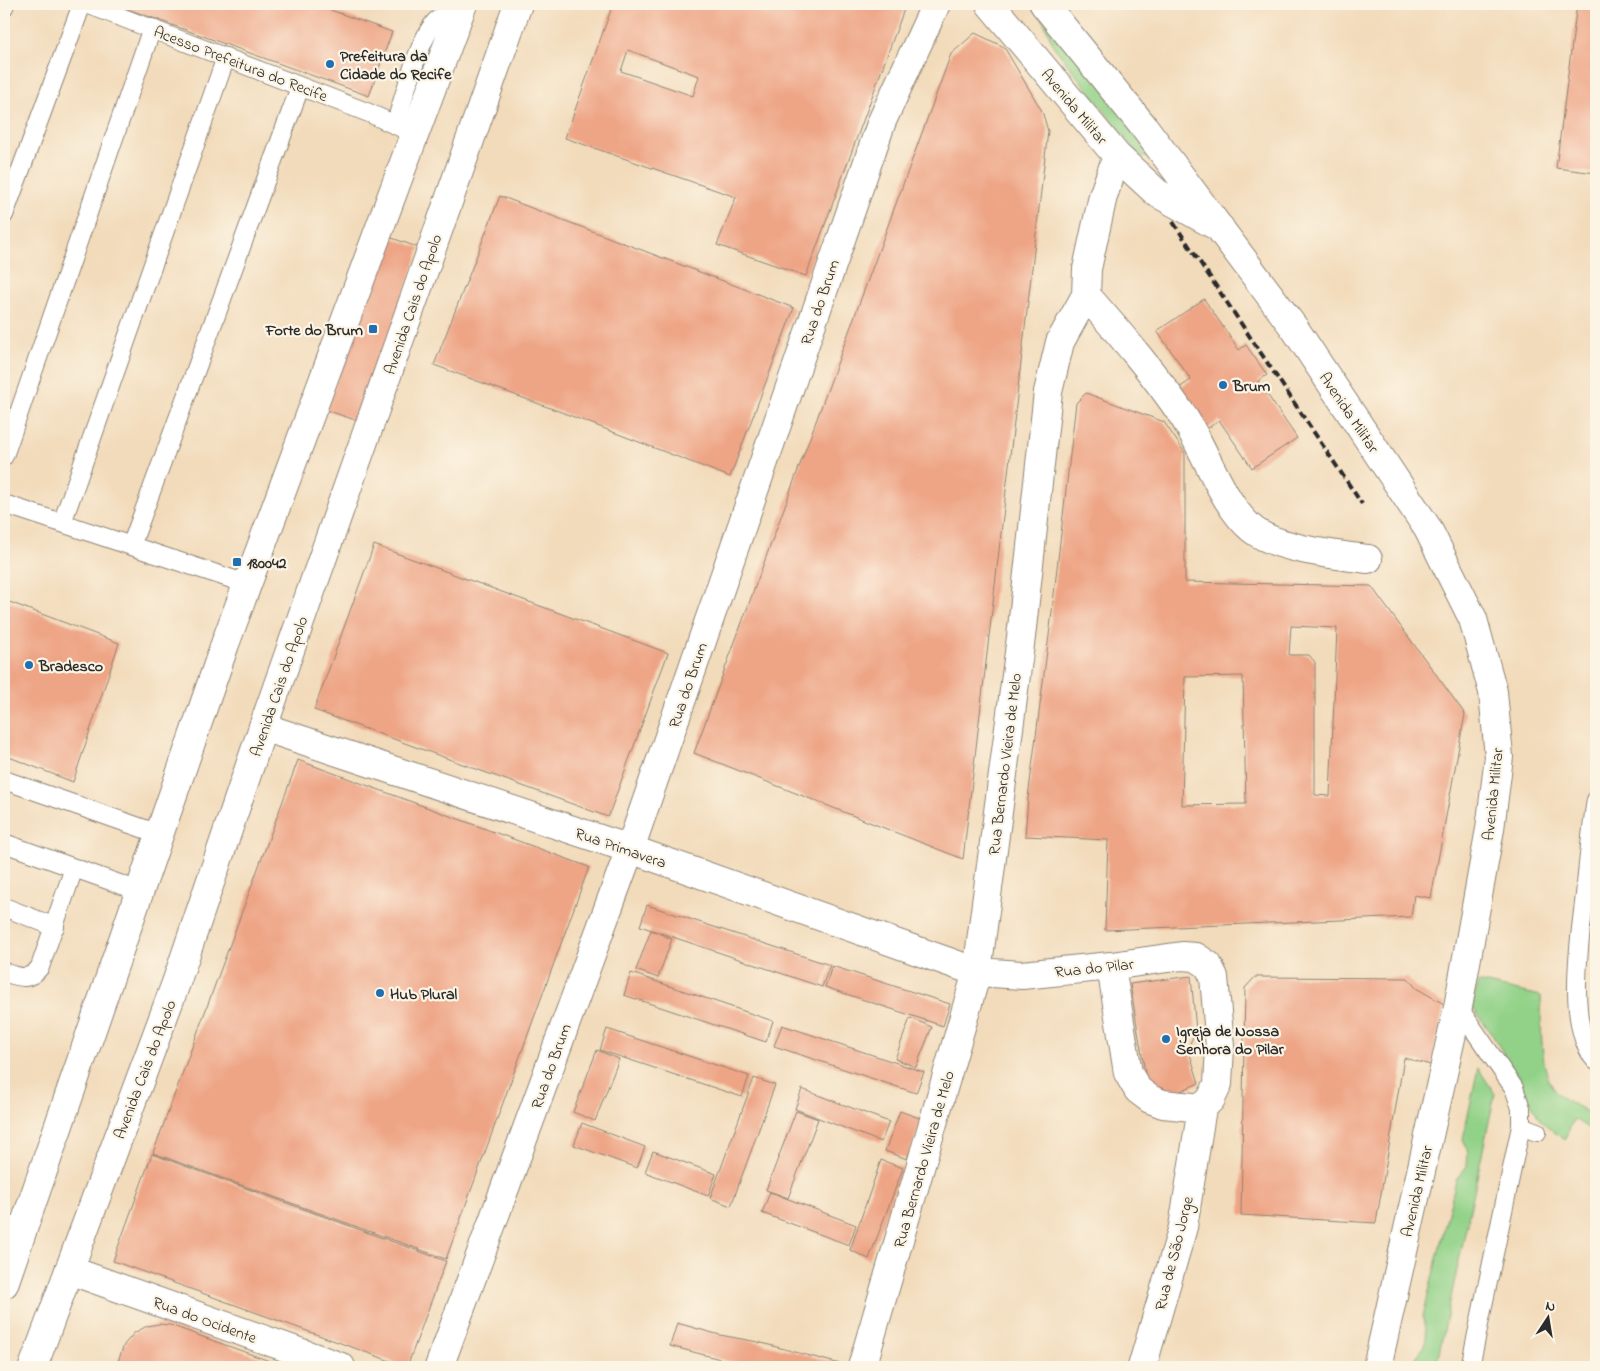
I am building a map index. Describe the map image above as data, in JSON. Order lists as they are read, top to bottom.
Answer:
{
  "streets": {
    "street": [
      "Avenida Militar",
      "Rua do Brum",
      "Avenida Cais do Apolo",
      "Rua Bernardo Vieira de Melo",
      "Rua Primavera",
      "Rua do Pilar",
      "Rua de São Jorge",
      "Rua do Ocidente"
    ],
    "lane": ["Acesso Prefeitura do Recife"]
  },
  "crossings": [
    ["Avenida Militar", "Rua Bernardo Vieira de Melo"],
    ["Rua do Brum", "Rua Primavera"],
    ["Avenida Cais do Apolo", "Rua Primavera"],
    ["Avenida Cais do Apolo", "Rua do Ocidente"],
    ["Rua Bernardo Vieira de Melo", "Rua Primavera"],
    ["Rua Bernardo Vieira de Melo", "Rua do Pilar"],
    ["Rua Primavera", "Rua do Pilar"],
    ["Rua do Pilar", "Rua de São Jorge"]
  ],
  "places": {
    "other": [
      "Prefeitura da Cidade do Recife",
      "Brum",
      "Bradesco",
      "Hub Plural",
      "Igreja de Nossa Senhora do Pilar"
    ],
    "transit": ["Forte do Brum", "180042"]
  },
  "north": "top"
}
